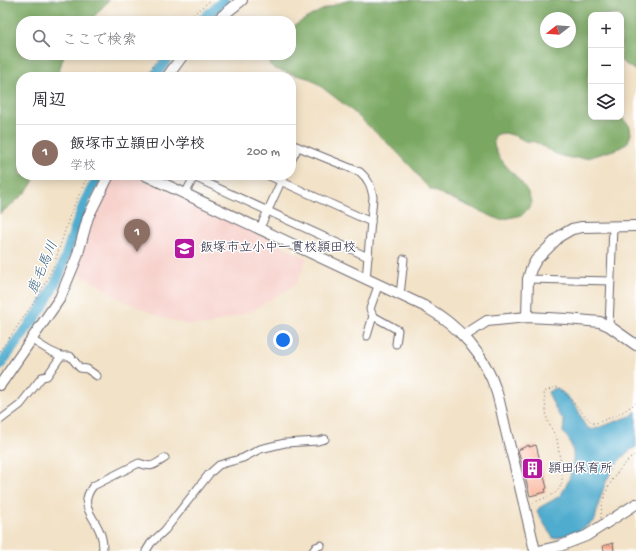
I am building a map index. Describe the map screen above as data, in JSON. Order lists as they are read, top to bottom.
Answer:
{
  "water": ["鹿毛馬川"],
  "places": {
    "school or university": ["飯塚市立小中一貫校頴田校"],
    "building": ["頴田保育所"]
  },
  "north": "left",
  "page": {
    "map_buttons": ["+", "−"],
    "search": "ここで検索",
    "heading": "周辺",
    "list": [
      {
        "mark": "1",
        "name": "飯塚市立頴田小学校",
        "note": "学校",
        "value": "200 m"
      }
    ],
    "pins": "1"
  }
}
